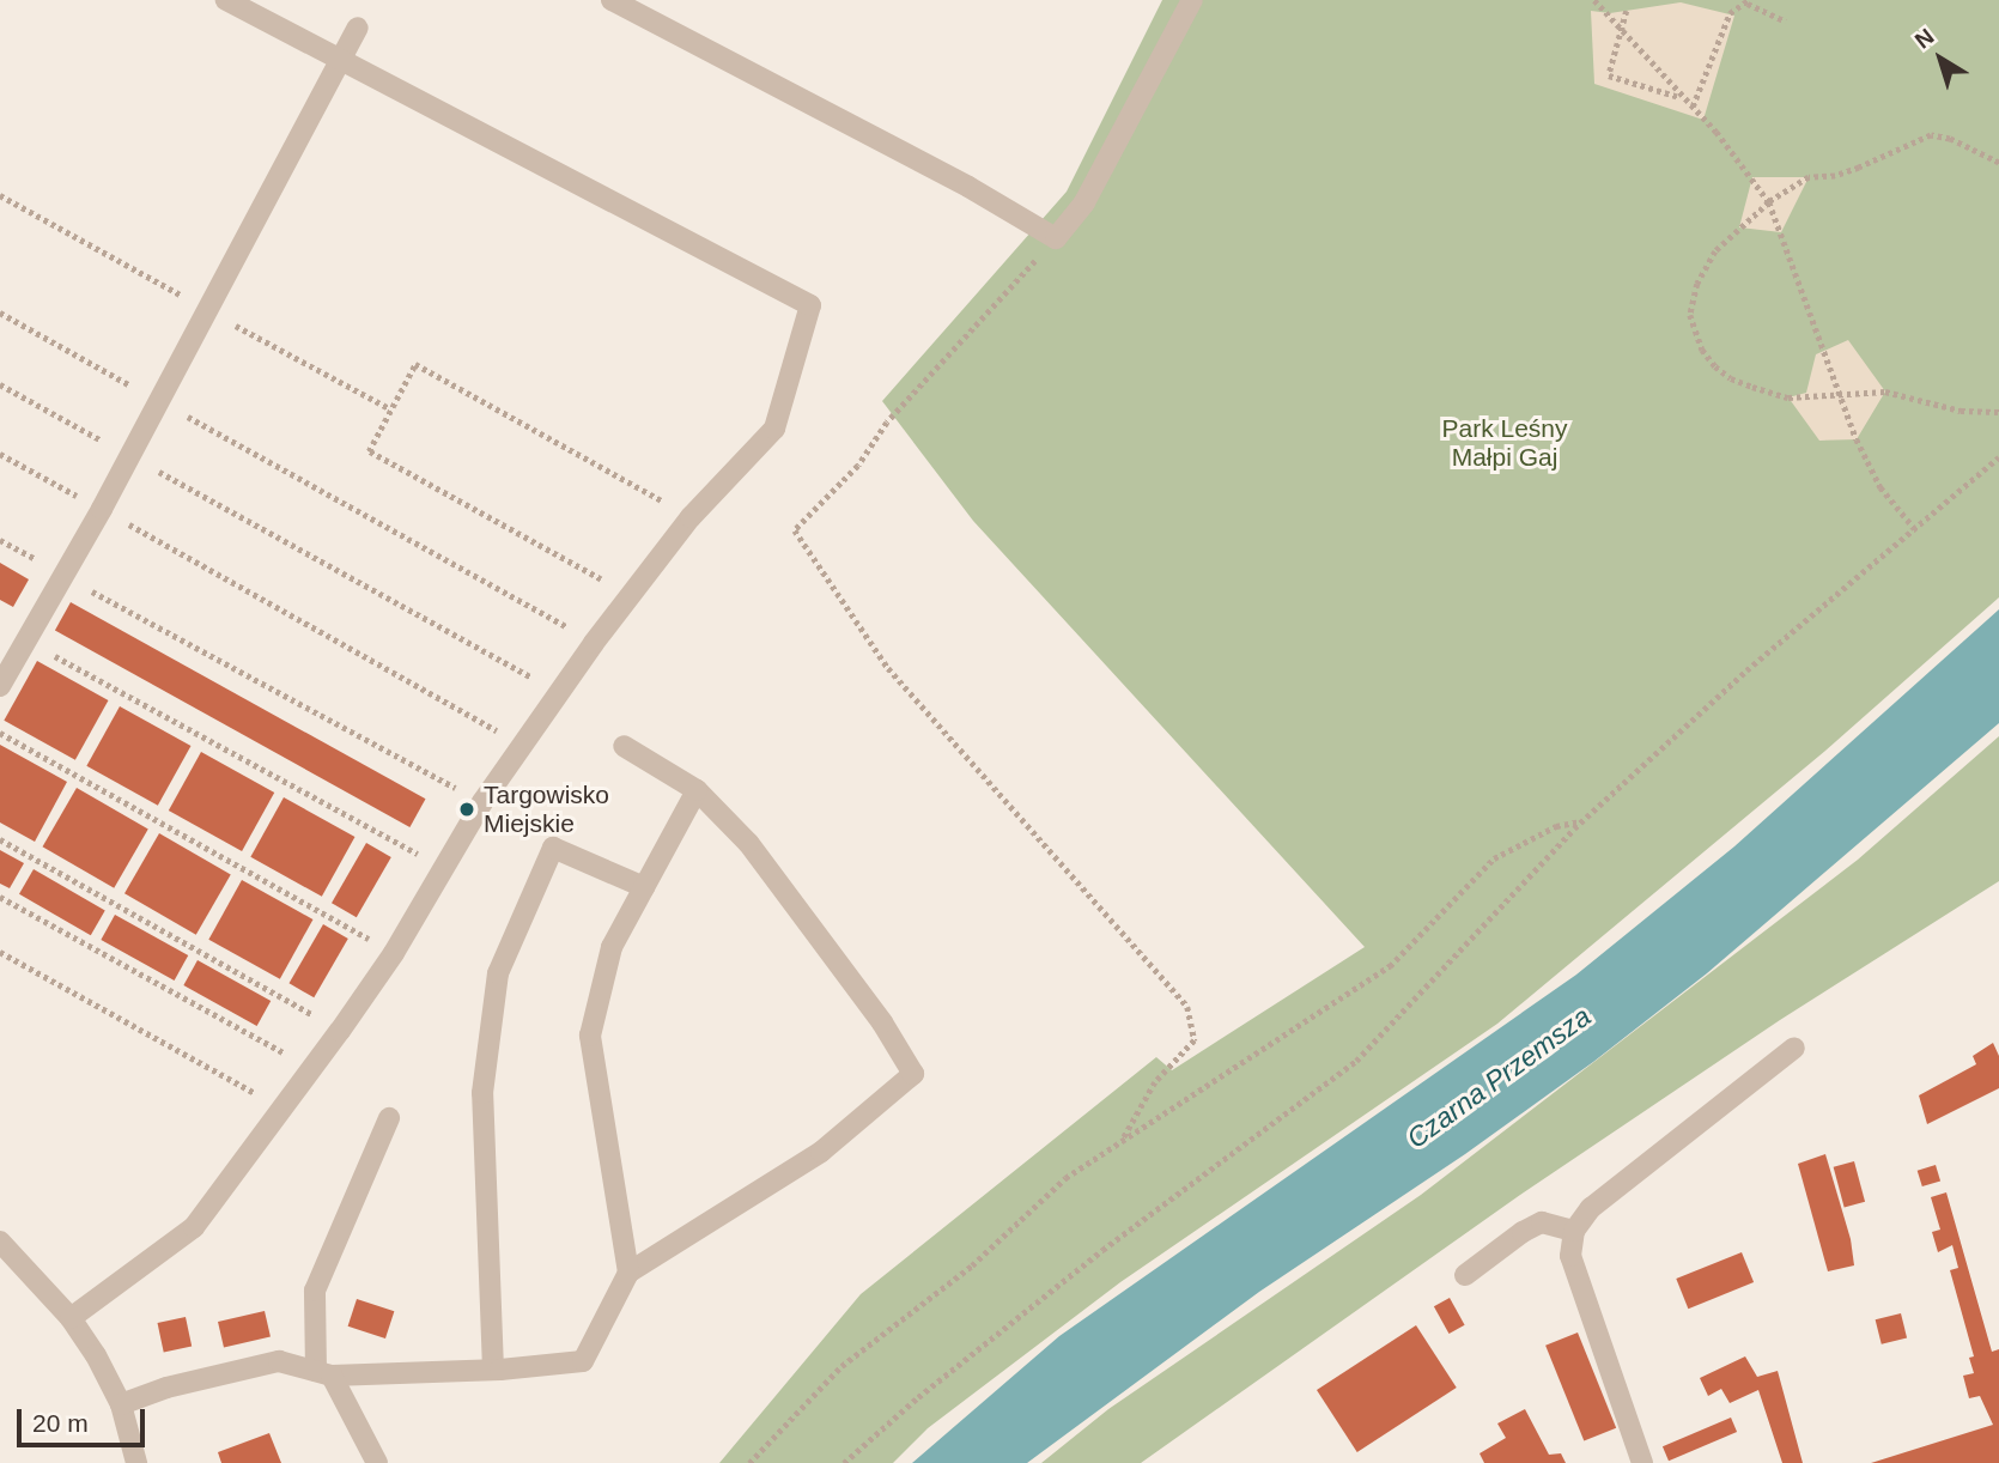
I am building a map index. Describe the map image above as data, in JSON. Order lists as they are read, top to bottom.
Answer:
{
  "water": ["Czarna Przemsza"],
  "parks": ["Park Leśny Małpi Gaj"],
  "places": ["Targowisko Miejskie"],
  "scale_bar": "20 m",
  "north": "top left"
}
